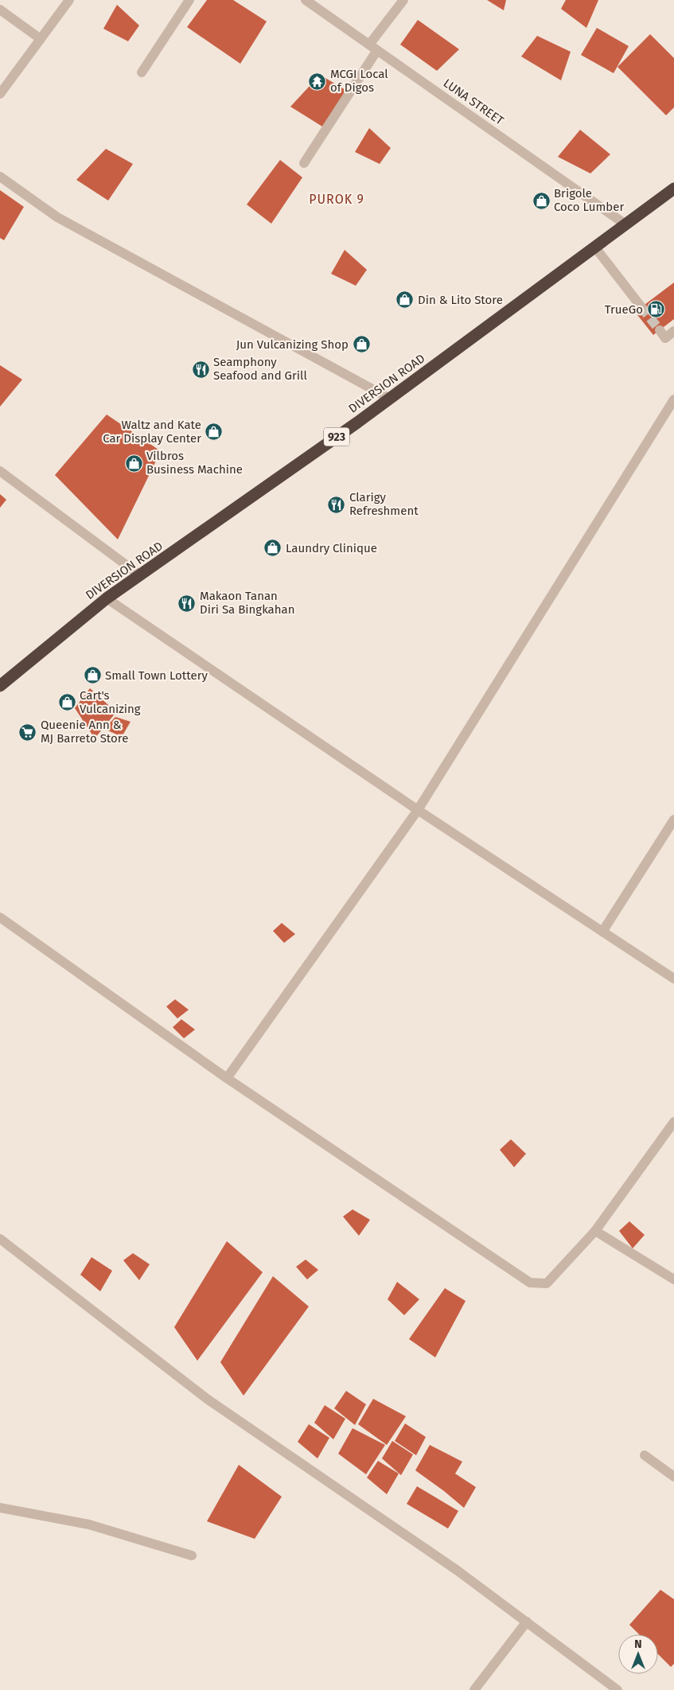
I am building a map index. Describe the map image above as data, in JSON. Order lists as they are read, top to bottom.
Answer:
{
  "streets": {
    "highway": ["DIVERSION ROAD", "923"],
    "street": ["LUNA STREET"]
  },
  "crossings": [
    ["LUNA STREET", "DIVERSION ROAD"]
  ],
  "districts": ["PUROK 9"],
  "places": {
    "temple": ["MCGI Local of Digos"],
    "shop": [
      "Brigole Coco Lumber",
      "Din & Lito Store",
      "Jun Vulcanizing Shop",
      "Waltz and Kate Car Display Center",
      "Vilbros Business Machine",
      "Laundry Clinique",
      "Small Town Lottery",
      "Cart's Vulcanizing"
    ],
    "fuel station": ["TrueGo"],
    "restaurant": ["Seamphony Seafood and Grill", "Clarigy Refreshment", "Makaon Tanan Diri Sa Bingkahan"],
    "supermarket": ["Queenie Ann & MJ Barreto Store"]
  },
  "north": "top"
}
